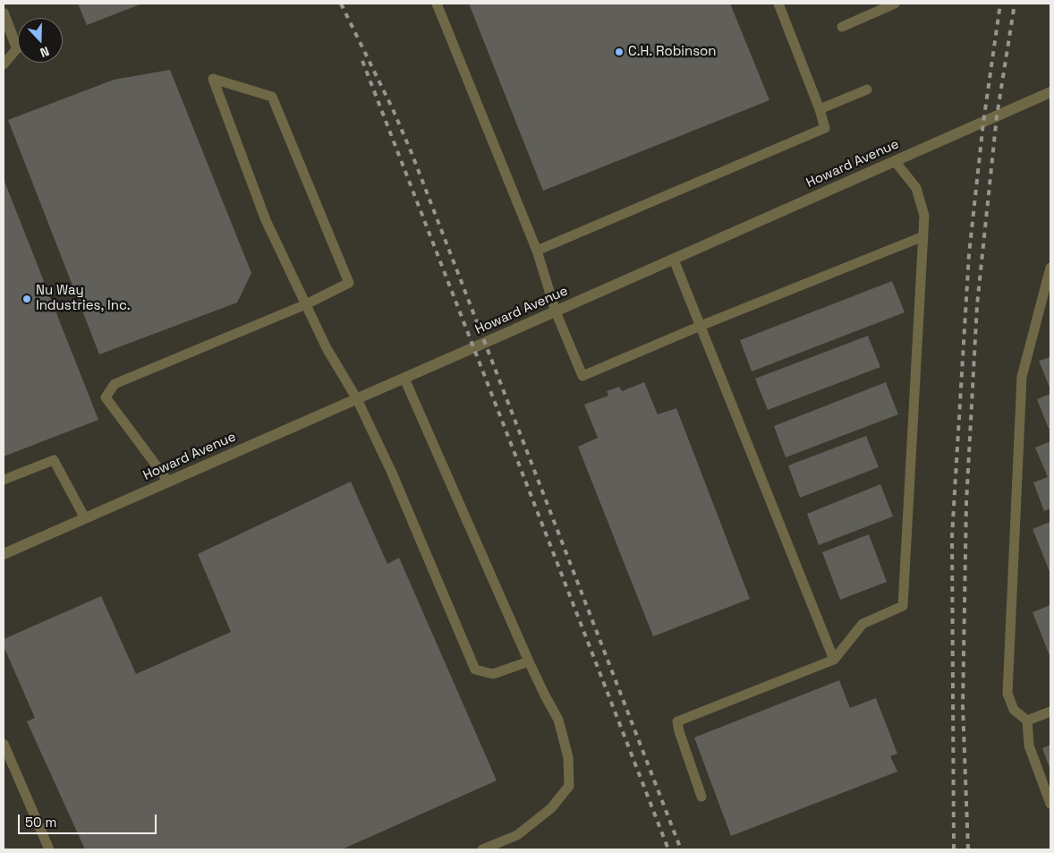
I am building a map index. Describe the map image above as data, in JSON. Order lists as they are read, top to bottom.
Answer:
{
  "streets": {
    "street": ["Howard Avenue"]
  },
  "places": ["C.H. Robinson", "Nu Way Industries, Inc."],
  "scale_bar": "50 m",
  "north": "bottom"
}
